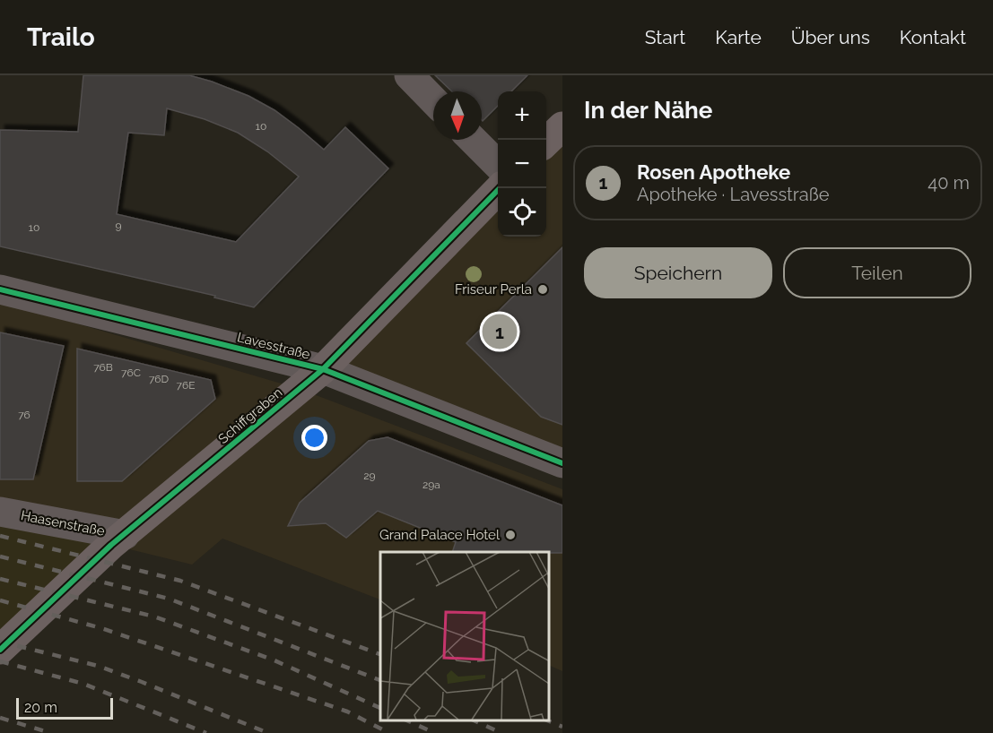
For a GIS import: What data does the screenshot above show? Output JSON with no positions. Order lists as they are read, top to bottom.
{
  "streets": {
    "main road": ["Schiffgraben"],
    "street": ["Lavesstraße", "Haasenstraße"]
  },
  "crossings": [
    ["Lavesstraße", "Schiffgraben"],
    ["Schiffgraben", "Haasenstraße"]
  ],
  "places": ["Friseur Perla", "Grand Palace Hotel"],
  "house_numbers": [
    "10",
    "9",
    "10",
    "76B",
    "76C",
    "76D",
    "76E",
    "76",
    "29",
    "29a"
  ],
  "scale_bar": "20 m",
  "north": "bottom",
  "page": {
    "header": "Trailo",
    "nav": [
      "Start",
      "Karte",
      "Über uns",
      "Kontakt"
    ],
    "heading": "In der Nähe",
    "map_buttons": ["+", "−"],
    "list": [
      {
        "mark": "1",
        "name": "Rosen Apotheke",
        "note": "Apotheke · Lavesstraße",
        "value": "40 m"
      }
    ],
    "buttons": ["Speichern", "Teilen"],
    "pins": "1",
    "scale": "20 m"
  }
}
